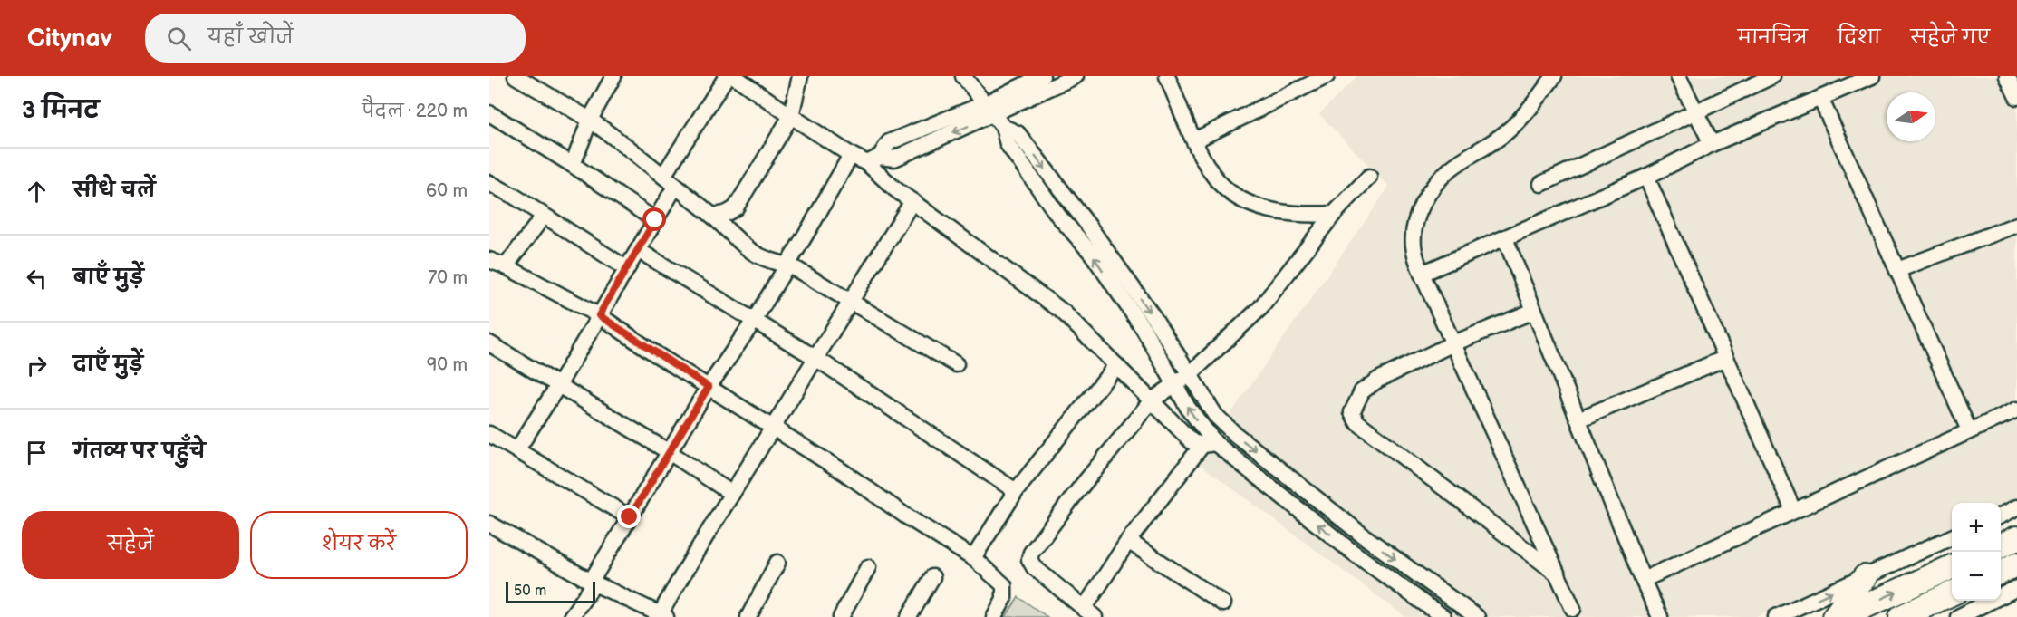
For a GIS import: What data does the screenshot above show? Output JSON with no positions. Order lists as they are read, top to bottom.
{
  "scale_bar": "50 m",
  "north": "right",
  "page": {
    "header": "Citynav",
    "search": "यहाँ खोजें",
    "nav": ["मानचित्र", "दिशा", "सहेजे गए"],
    "heading": ["3 मिनट", "पैदल · 220 m"],
    "list": [
      ["सीधे चलें", "60 m"],
      ["बाएँ मुड़ें", "70 m"],
      ["दाएँ मुड़ें", "90 m"],
      "गंतव्य पर पहुँचे"
    ],
    "buttons": ["सहेजें", "शेयर करें"],
    "map_buttons": ["+", "−"],
    "scale": "50 m"
  }
}
